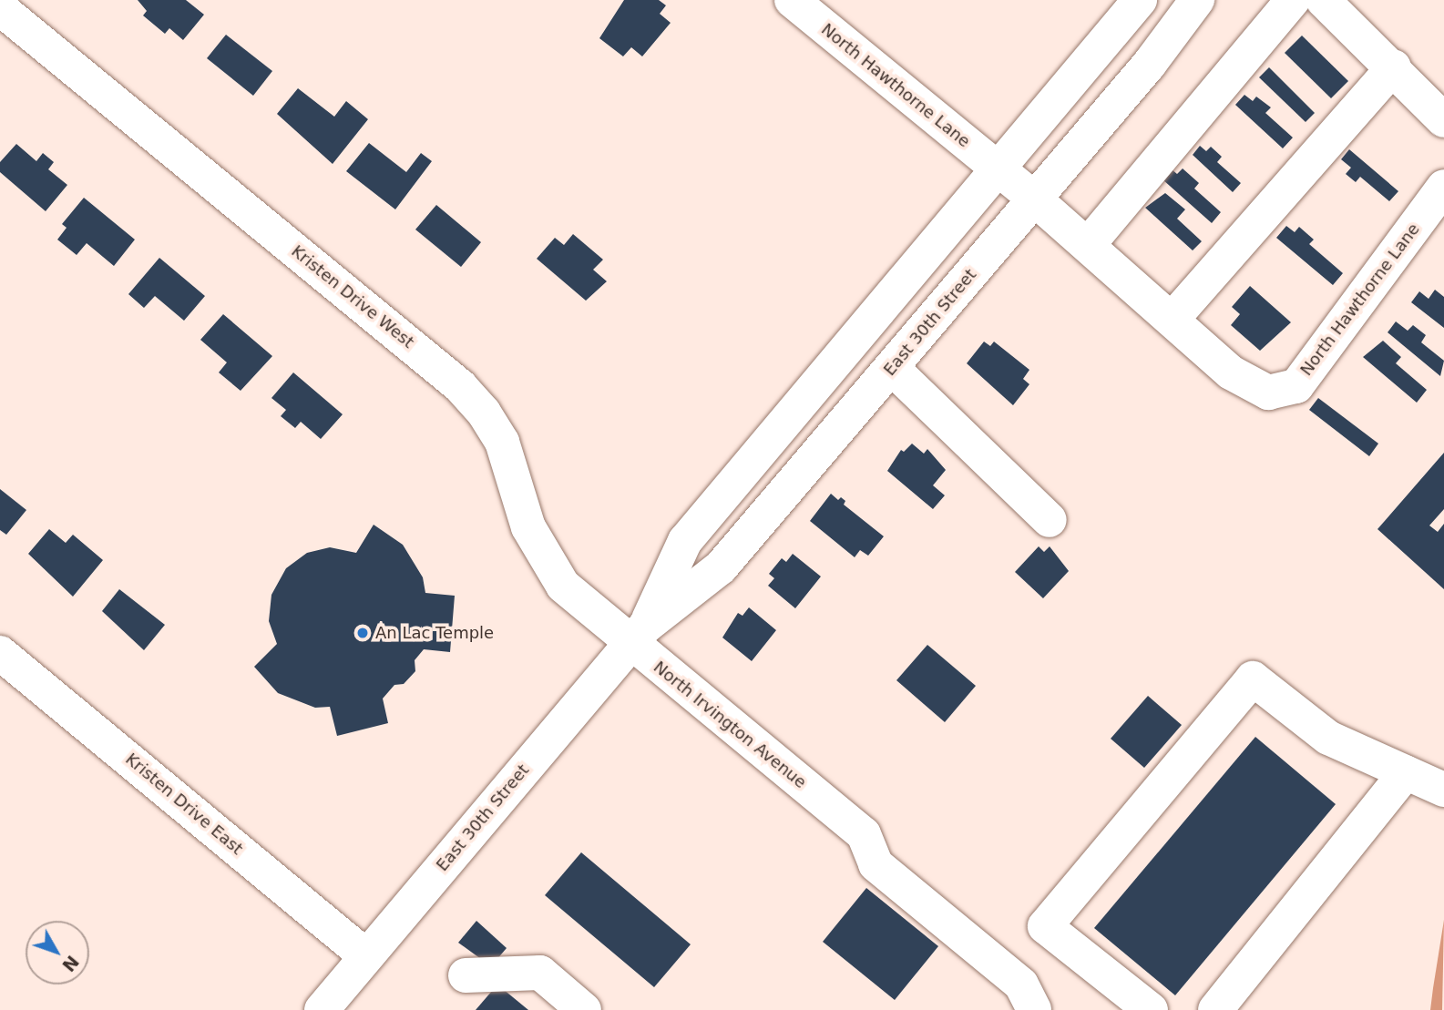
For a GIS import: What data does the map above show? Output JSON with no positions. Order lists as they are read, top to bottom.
{
  "streets": {
    "street": [
      "North Hawthorne Lane",
      "Kristen Drive West",
      "East 30th Street",
      "North Irvington Avenue",
      "Kristen Drive East"
    ]
  },
  "crossings": [
    ["North Hawthorne Lane", "East 30th Street"],
    ["Kristen Drive West", "East 30th Street"],
    ["Kristen Drive West", "North Irvington Avenue"],
    ["East 30th Street", "North Irvington Avenue"],
    ["East 30th Street", "Kristen Drive East"]
  ],
  "places": ["An Lac Temple"],
  "north": "bottom right"
}
